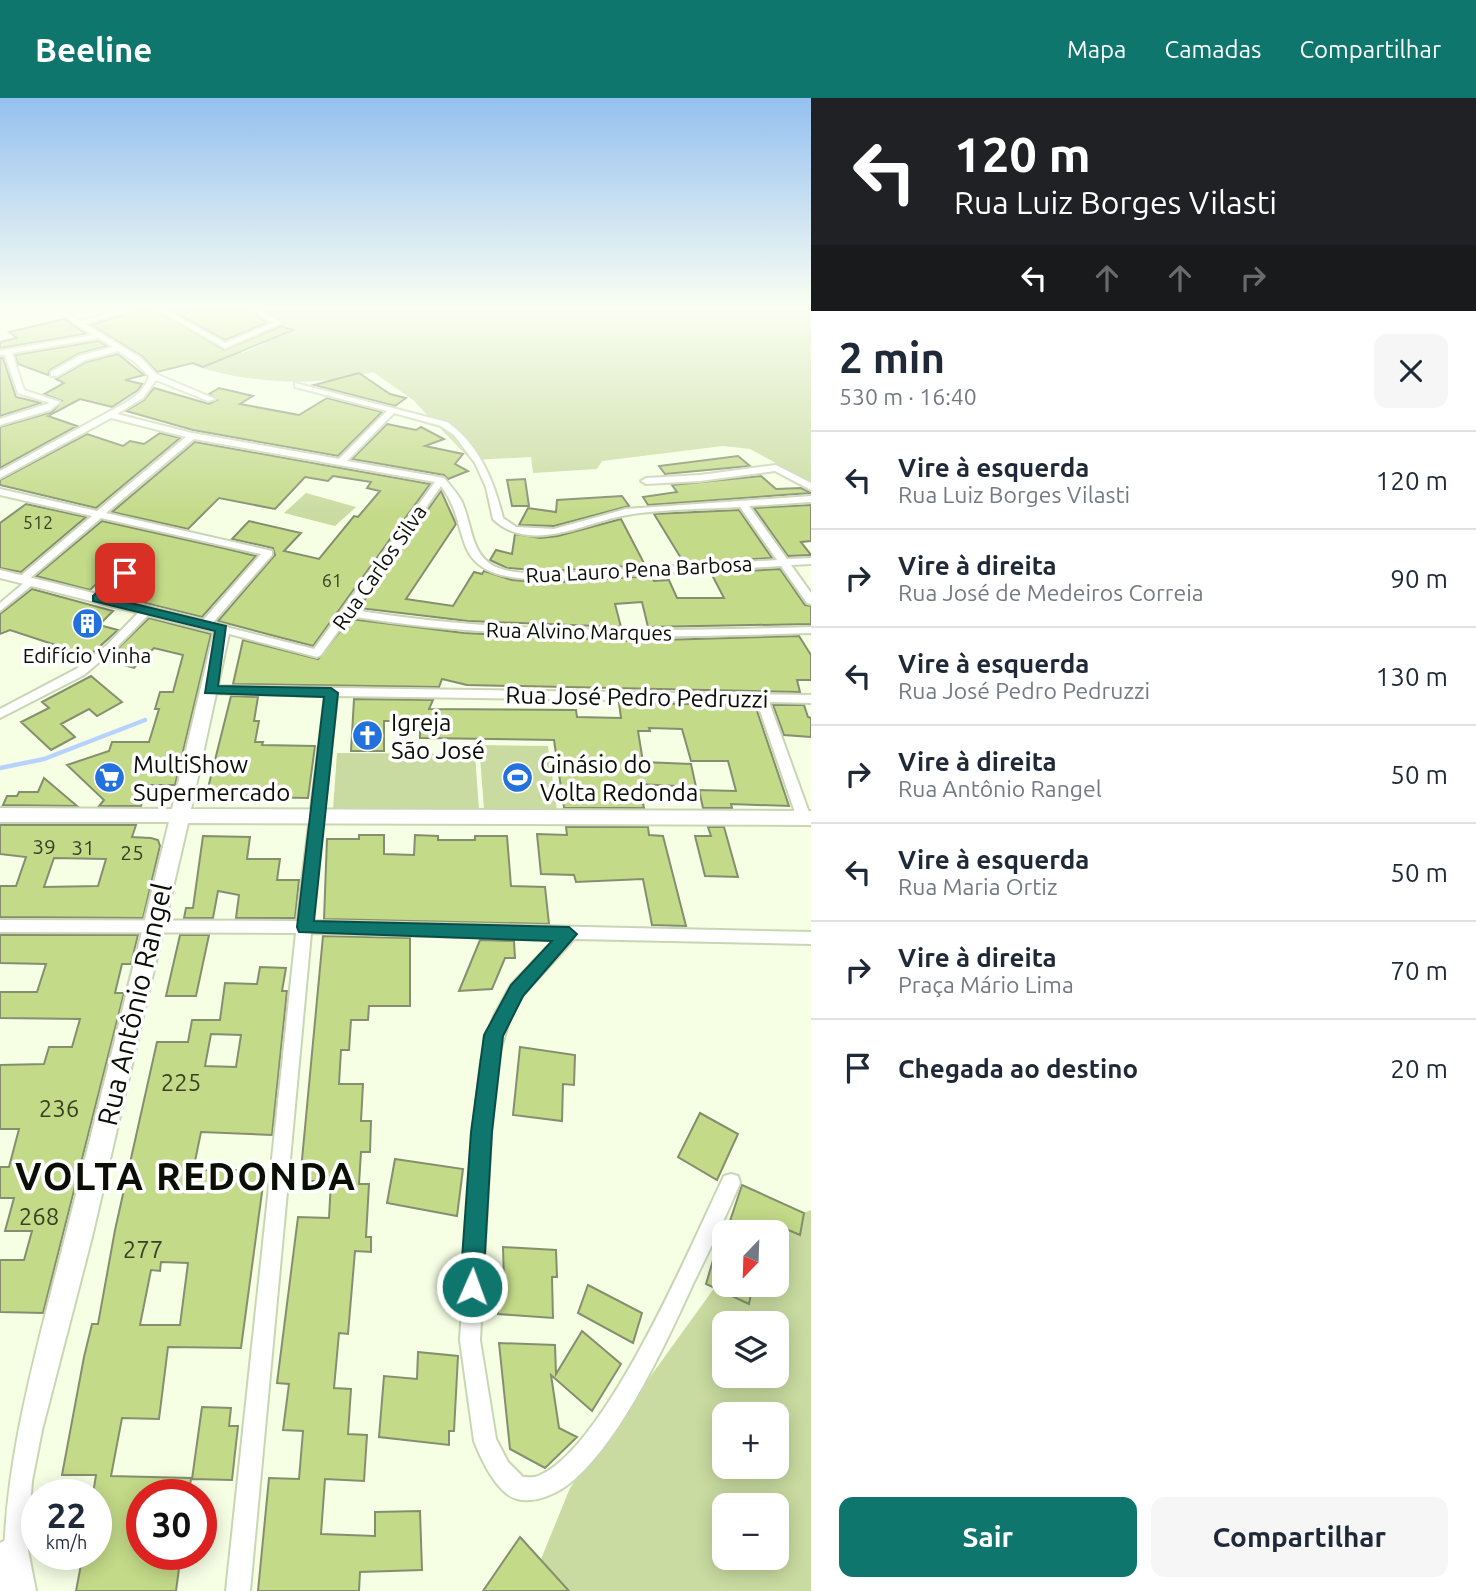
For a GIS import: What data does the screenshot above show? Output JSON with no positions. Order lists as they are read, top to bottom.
{
  "streets": {
    "main road": ["Rua Antônio Rangel"],
    "street": [
      "Rua Carlos Silva",
      "Rua Lauro Pena Barbosa",
      "Rua Alvino Marques",
      "Rua José Pedro Pedruzzi"
    ]
  },
  "crossings": [
    ["Rua Carlos Silva", "Rua Lauro Pena Barbosa"],
    ["Rua Carlos Silva", "Rua Alvino Marques"],
    ["Rua Carlos Silva", "Rua Antônio Rangel"],
    ["Rua José Pedro Pedruzzi", "Rua Antônio Rangel"]
  ],
  "districts": ["VOLTA REDONDA"],
  "places": {
    "building": ["Edifício Vinha"],
    "church": ["Igreja São José"],
    "supermarket": ["MultiShow Supermercado"],
    "sports": ["Ginásio do Volta Redonda"]
  },
  "house_numbers": [
    "512",
    "61",
    "39",
    "31",
    "25",
    "225",
    "236",
    "268",
    "277"
  ],
  "north": "bottom left",
  "page": {
    "header": "Beeline",
    "nav": ["Mapa", "Camadas", "Compartilhar"],
    "turn": ["120 m", "Rua Luiz Borges Vilasti"],
    "heading": ["2 min", "530 m · 16:40"],
    "list": [
      {
        "name": "Vire à esquerda",
        "note": "Rua Luiz Borges Vilasti",
        "value": "120 m"
      },
      {
        "name": "Vire à direita",
        "note": "Rua José de Medeiros Correia",
        "value": "90 m"
      },
      {
        "name": "Vire à esquerda",
        "note": "Rua José Pedro Pedruzzi",
        "value": "130 m"
      },
      {
        "name": "Vire à direita",
        "note": "Rua Antônio Rangel",
        "value": "50 m"
      },
      {
        "name": "Vire à esquerda",
        "note": "Rua Maria Ortiz",
        "value": "50 m"
      },
      {
        "name": "Vire à direita",
        "note": "Praça Mário Lima",
        "value": "70 m"
      },
      {
        "name": "Chegada ao destino",
        "value": "20 m"
      }
    ],
    "map_buttons": ["+", "−"],
    "speed": "22 km/h",
    "limit": "30",
    "buttons": ["Sair", "Compartilhar"]
  }
}
